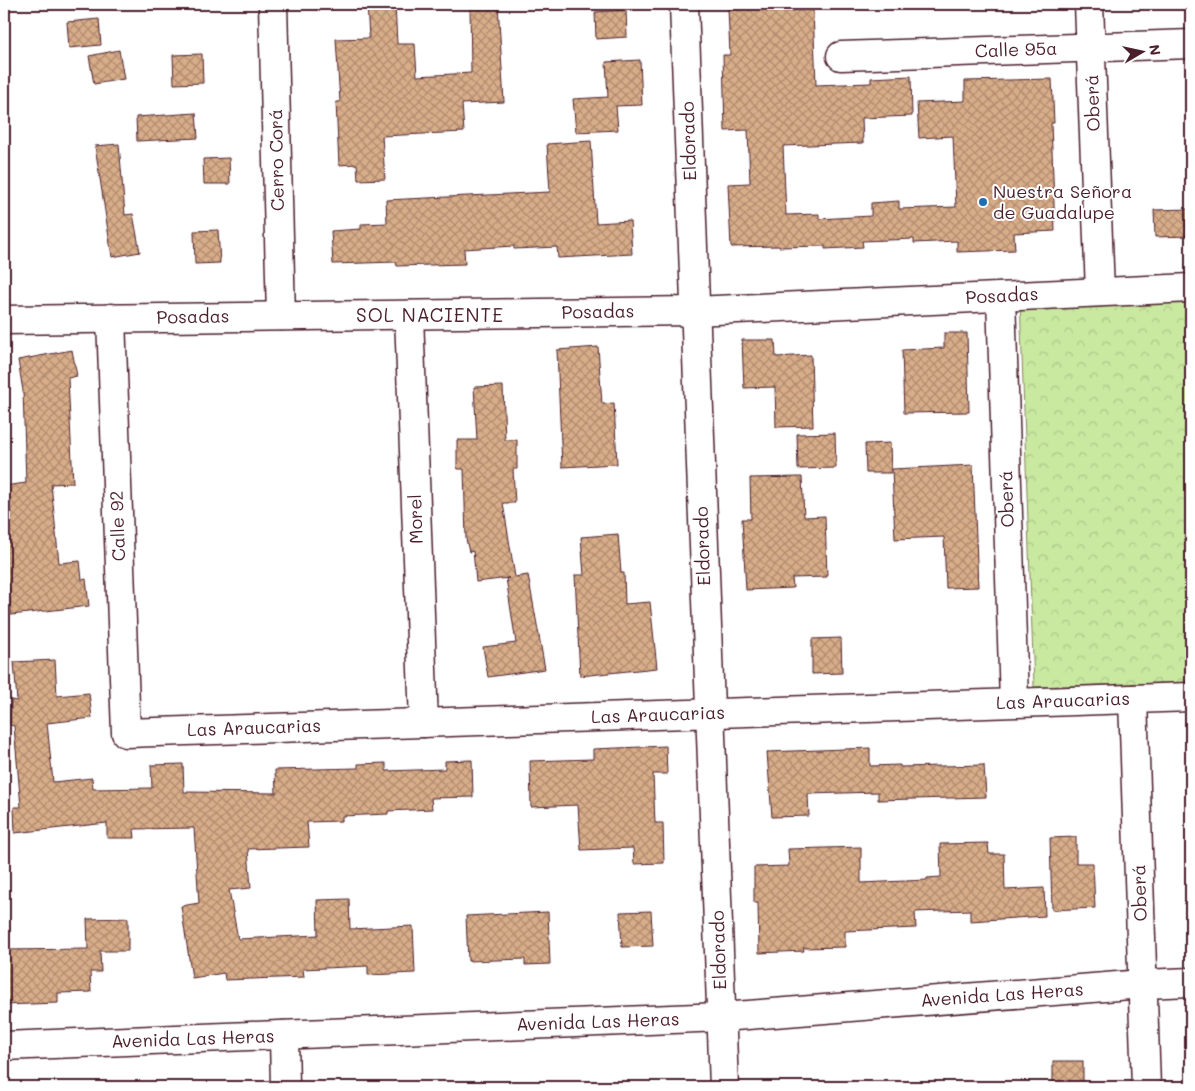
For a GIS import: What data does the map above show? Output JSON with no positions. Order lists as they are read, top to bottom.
{
  "streets": {
    "street": [
      "Calle 95a",
      "Oberá",
      "Eldorado",
      "Cerro Corá",
      "Posadas",
      "Morel",
      "Calle 92",
      "Las Araucarias",
      "Avenida Las Heras"
    ]
  },
  "crossings": [
    ["Calle 95a", "Oberá"],
    ["Oberá", "Posadas"],
    ["Oberá", "Las Araucarias"],
    ["Oberá", "Avenida Las Heras"],
    ["Eldorado", "Posadas"],
    ["Eldorado", "Las Araucarias"],
    ["Eldorado", "Avenida Las Heras"],
    ["Cerro Corá", "Posadas"],
    ["Posadas", "Morel"],
    ["Posadas", "Calle 92"],
    ["Morel", "Las Araucarias"],
    ["Calle 92", "Las Araucarias"]
  ],
  "districts": ["SOL NACIENTE"],
  "places": ["Nuestra Señora de Guadalupe"],
  "north": "right"
}
